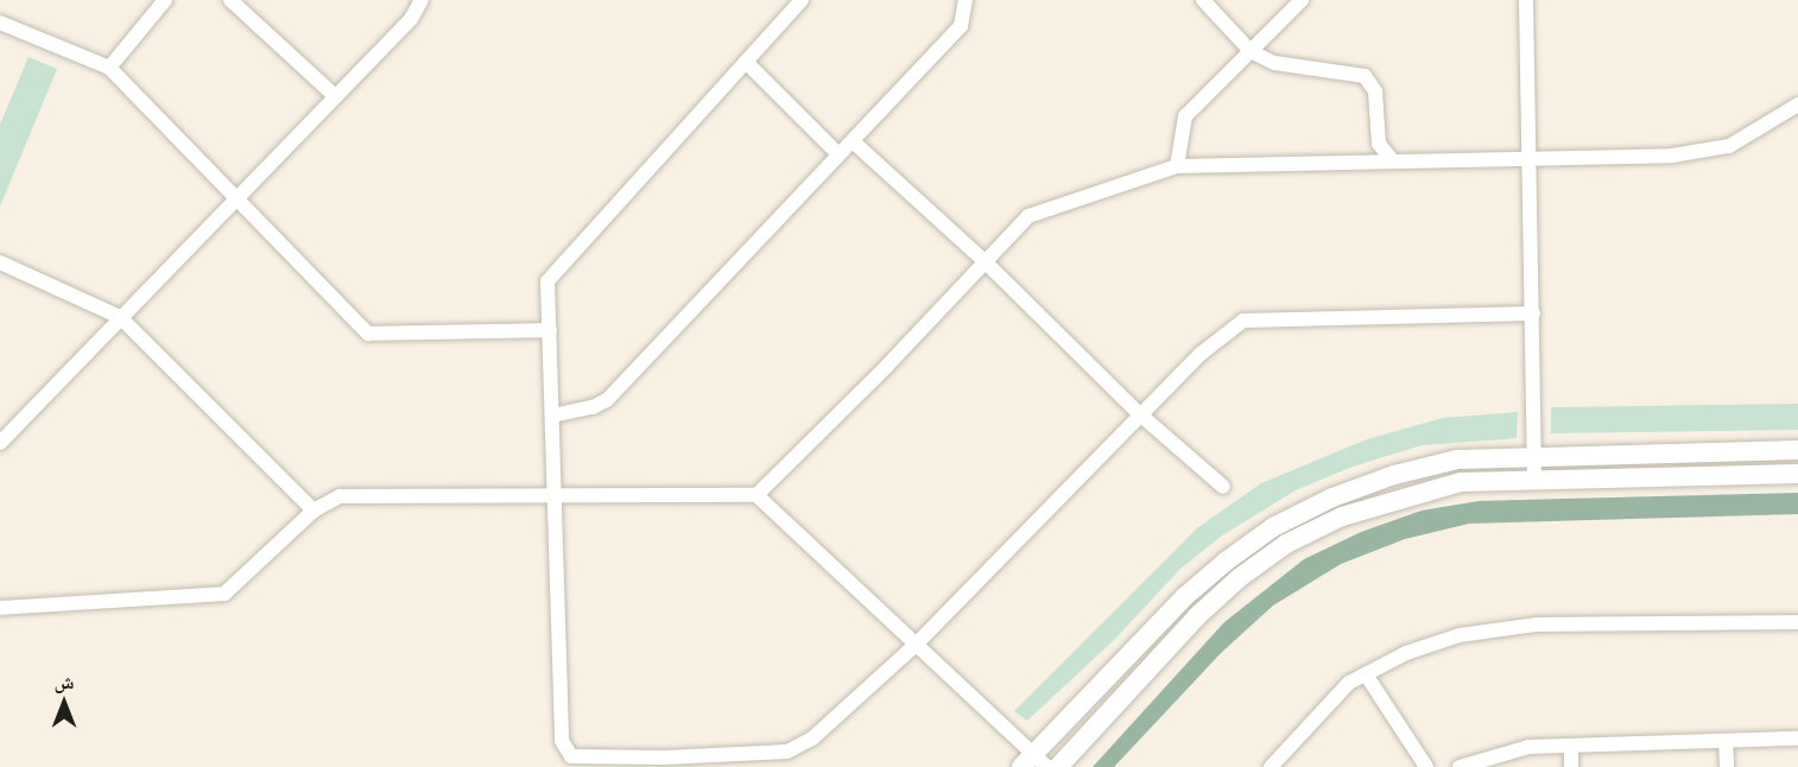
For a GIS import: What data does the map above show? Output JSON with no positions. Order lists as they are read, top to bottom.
{
  "north": "top"
}
